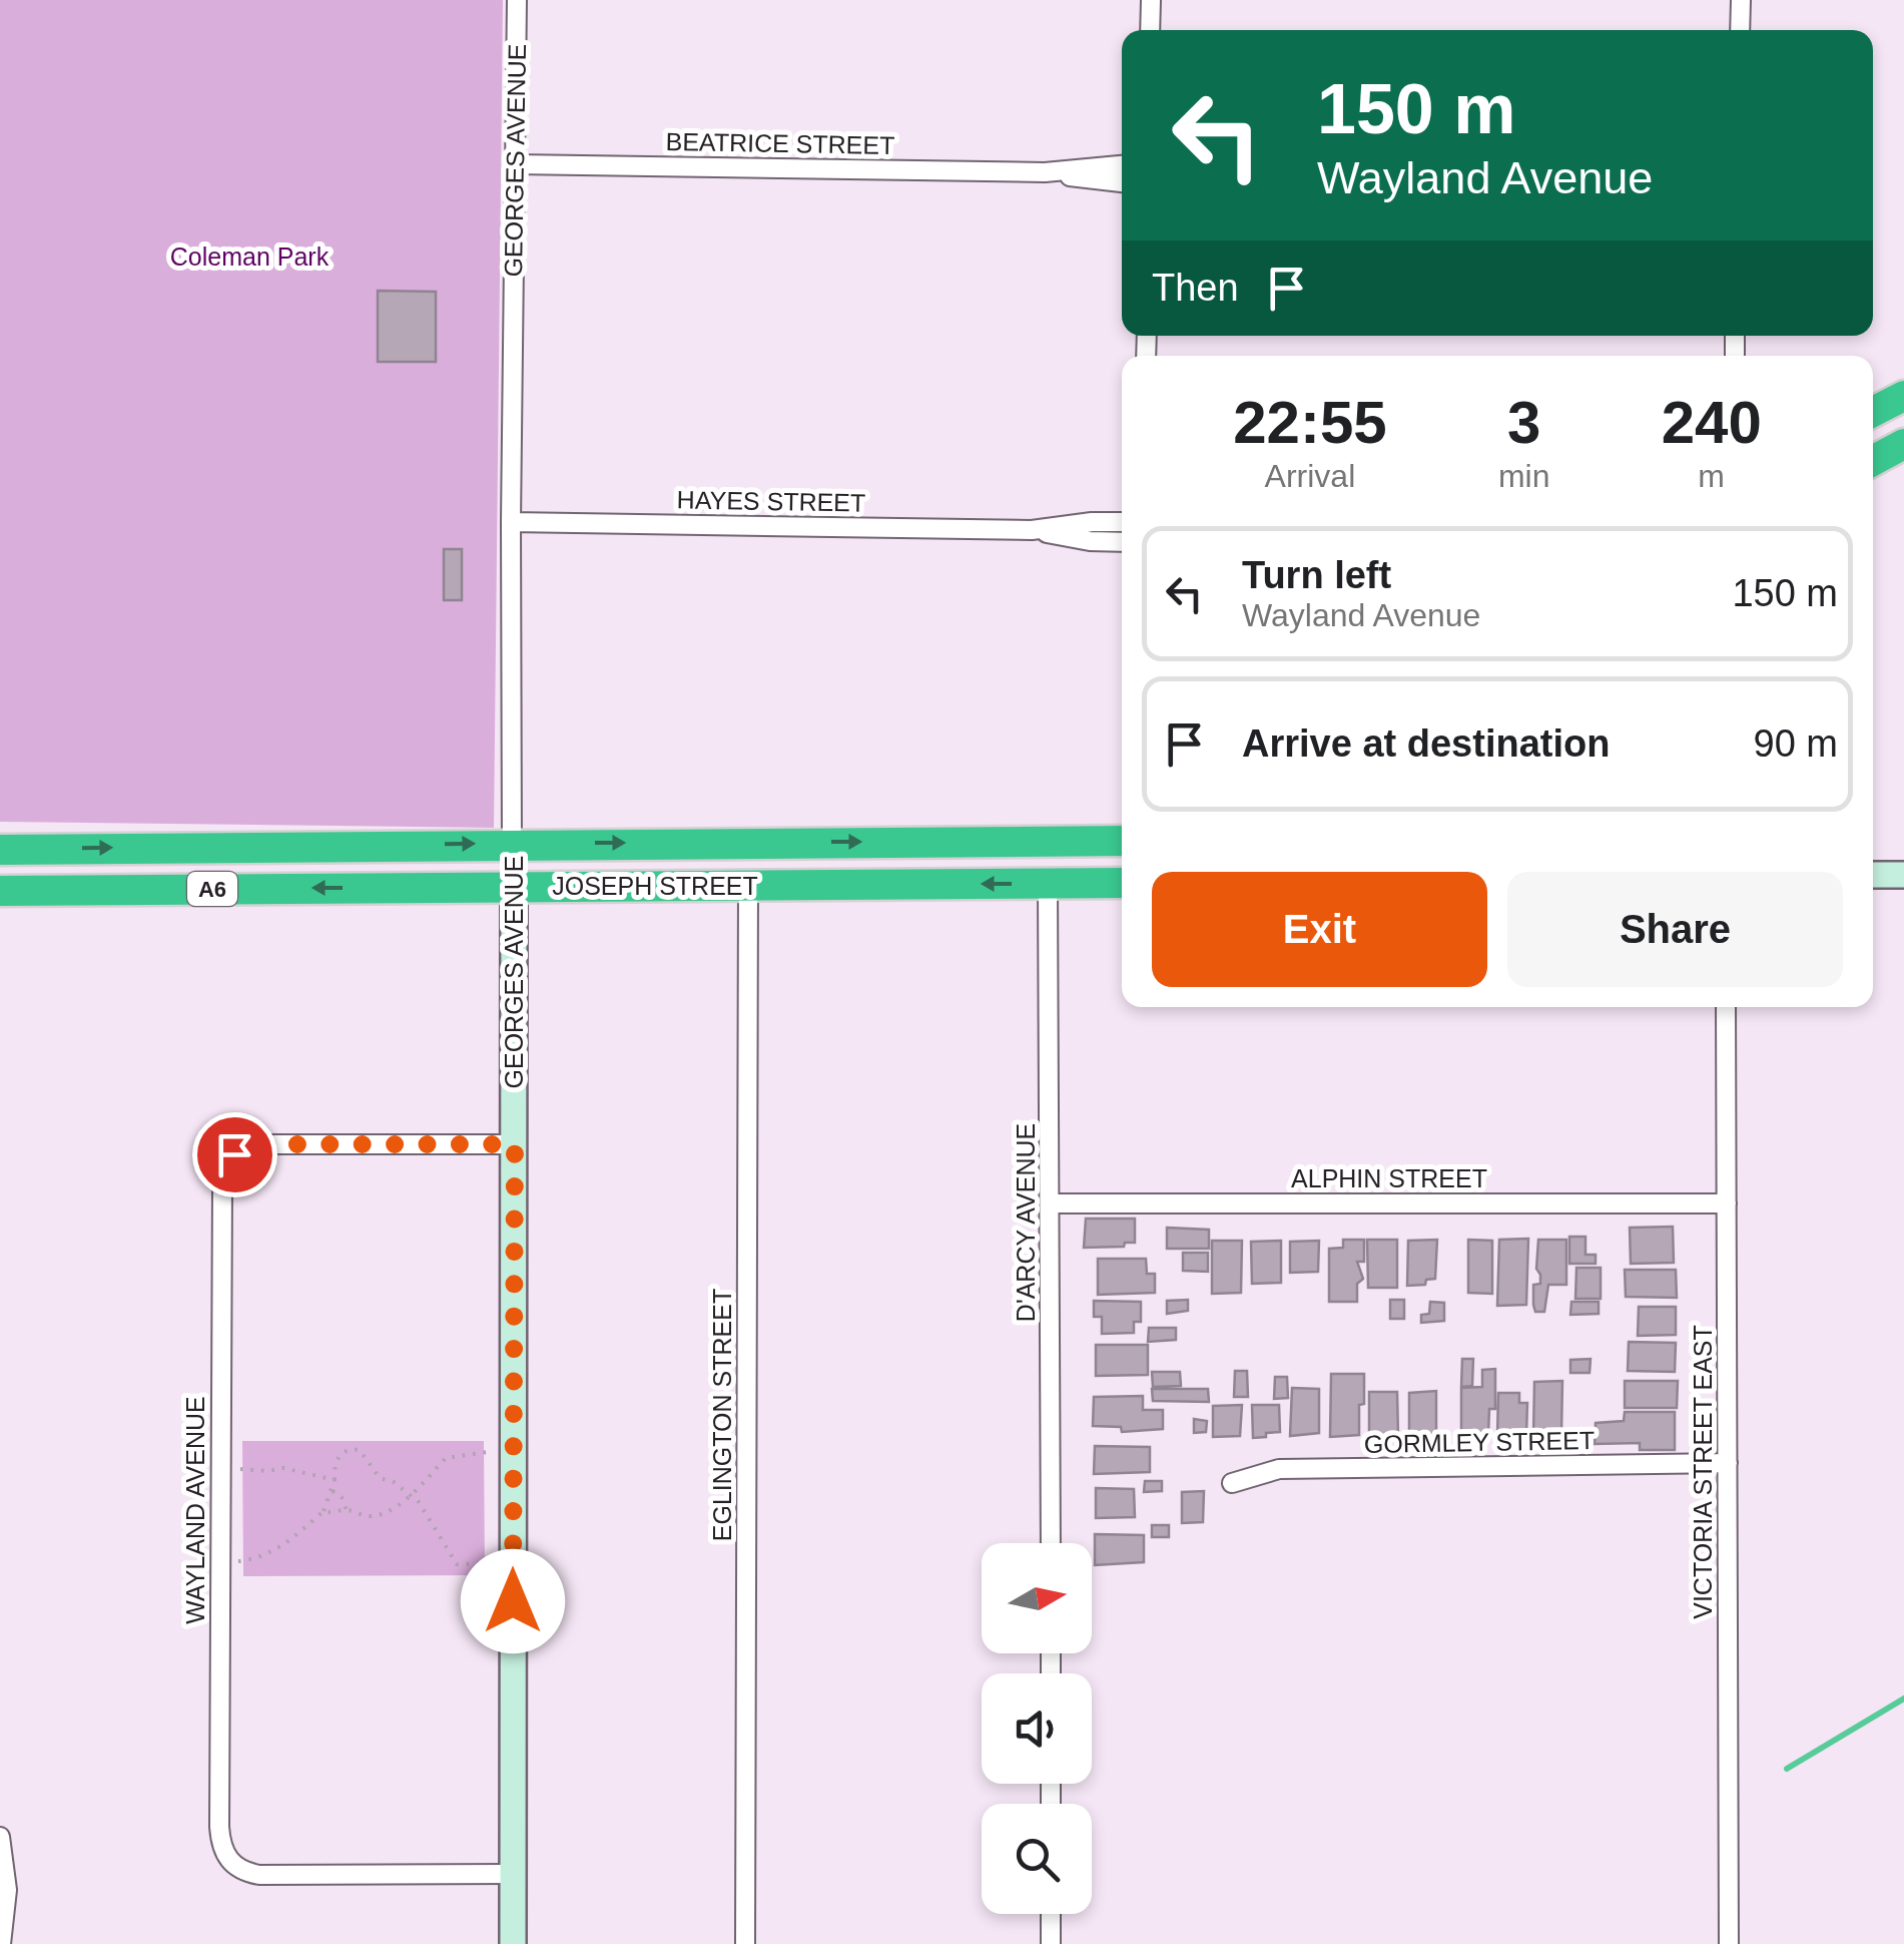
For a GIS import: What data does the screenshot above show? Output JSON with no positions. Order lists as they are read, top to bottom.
{
  "streets": {
    "highway": ["GEORGES AVENUE", "JOSEPH STREET", "A6"],
    "street": [
      "BEATRICE STREET",
      "HAYES STREET",
      "ALPHIN STREET",
      "D'ARCY AVENUE",
      "EGLINGTON STREET",
      "GORMLEY STREET",
      "VICTORIA STREET EAST",
      "WAYLAND AVENUE"
    ]
  },
  "crossings": [
    ["BEATRICE STREET", "GEORGES AVENUE"],
    ["GEORGES AVENUE", "HAYES STREET"],
    ["GEORGES AVENUE", "JOSEPH STREET"],
    ["GEORGES AVENUE", "WAYLAND AVENUE"],
    ["JOSEPH STREET", "D'ARCY AVENUE"],
    ["JOSEPH STREET", "EGLINGTON STREET"],
    ["ALPHIN STREET", "D'ARCY AVENUE"],
    ["ALPHIN STREET", "VICTORIA STREET EAST"],
    ["GORMLEY STREET", "VICTORIA STREET EAST"]
  ],
  "parks": ["Coleman Park"],
  "north": "right",
  "page": {
    "turn": ["150 m", "Wayland Avenue"],
    "then": "Then",
    "eta": [
      "22:55",
      "Arrival",
      "3",
      "min",
      "240",
      "m"
    ],
    "list": [
      {
        "name": "Turn left",
        "note": "Wayland Avenue",
        "value": "150 m"
      },
      {
        "name": "Arrive at destination",
        "value": "90 m"
      }
    ],
    "buttons": ["Exit", "Share"]
  }
}
